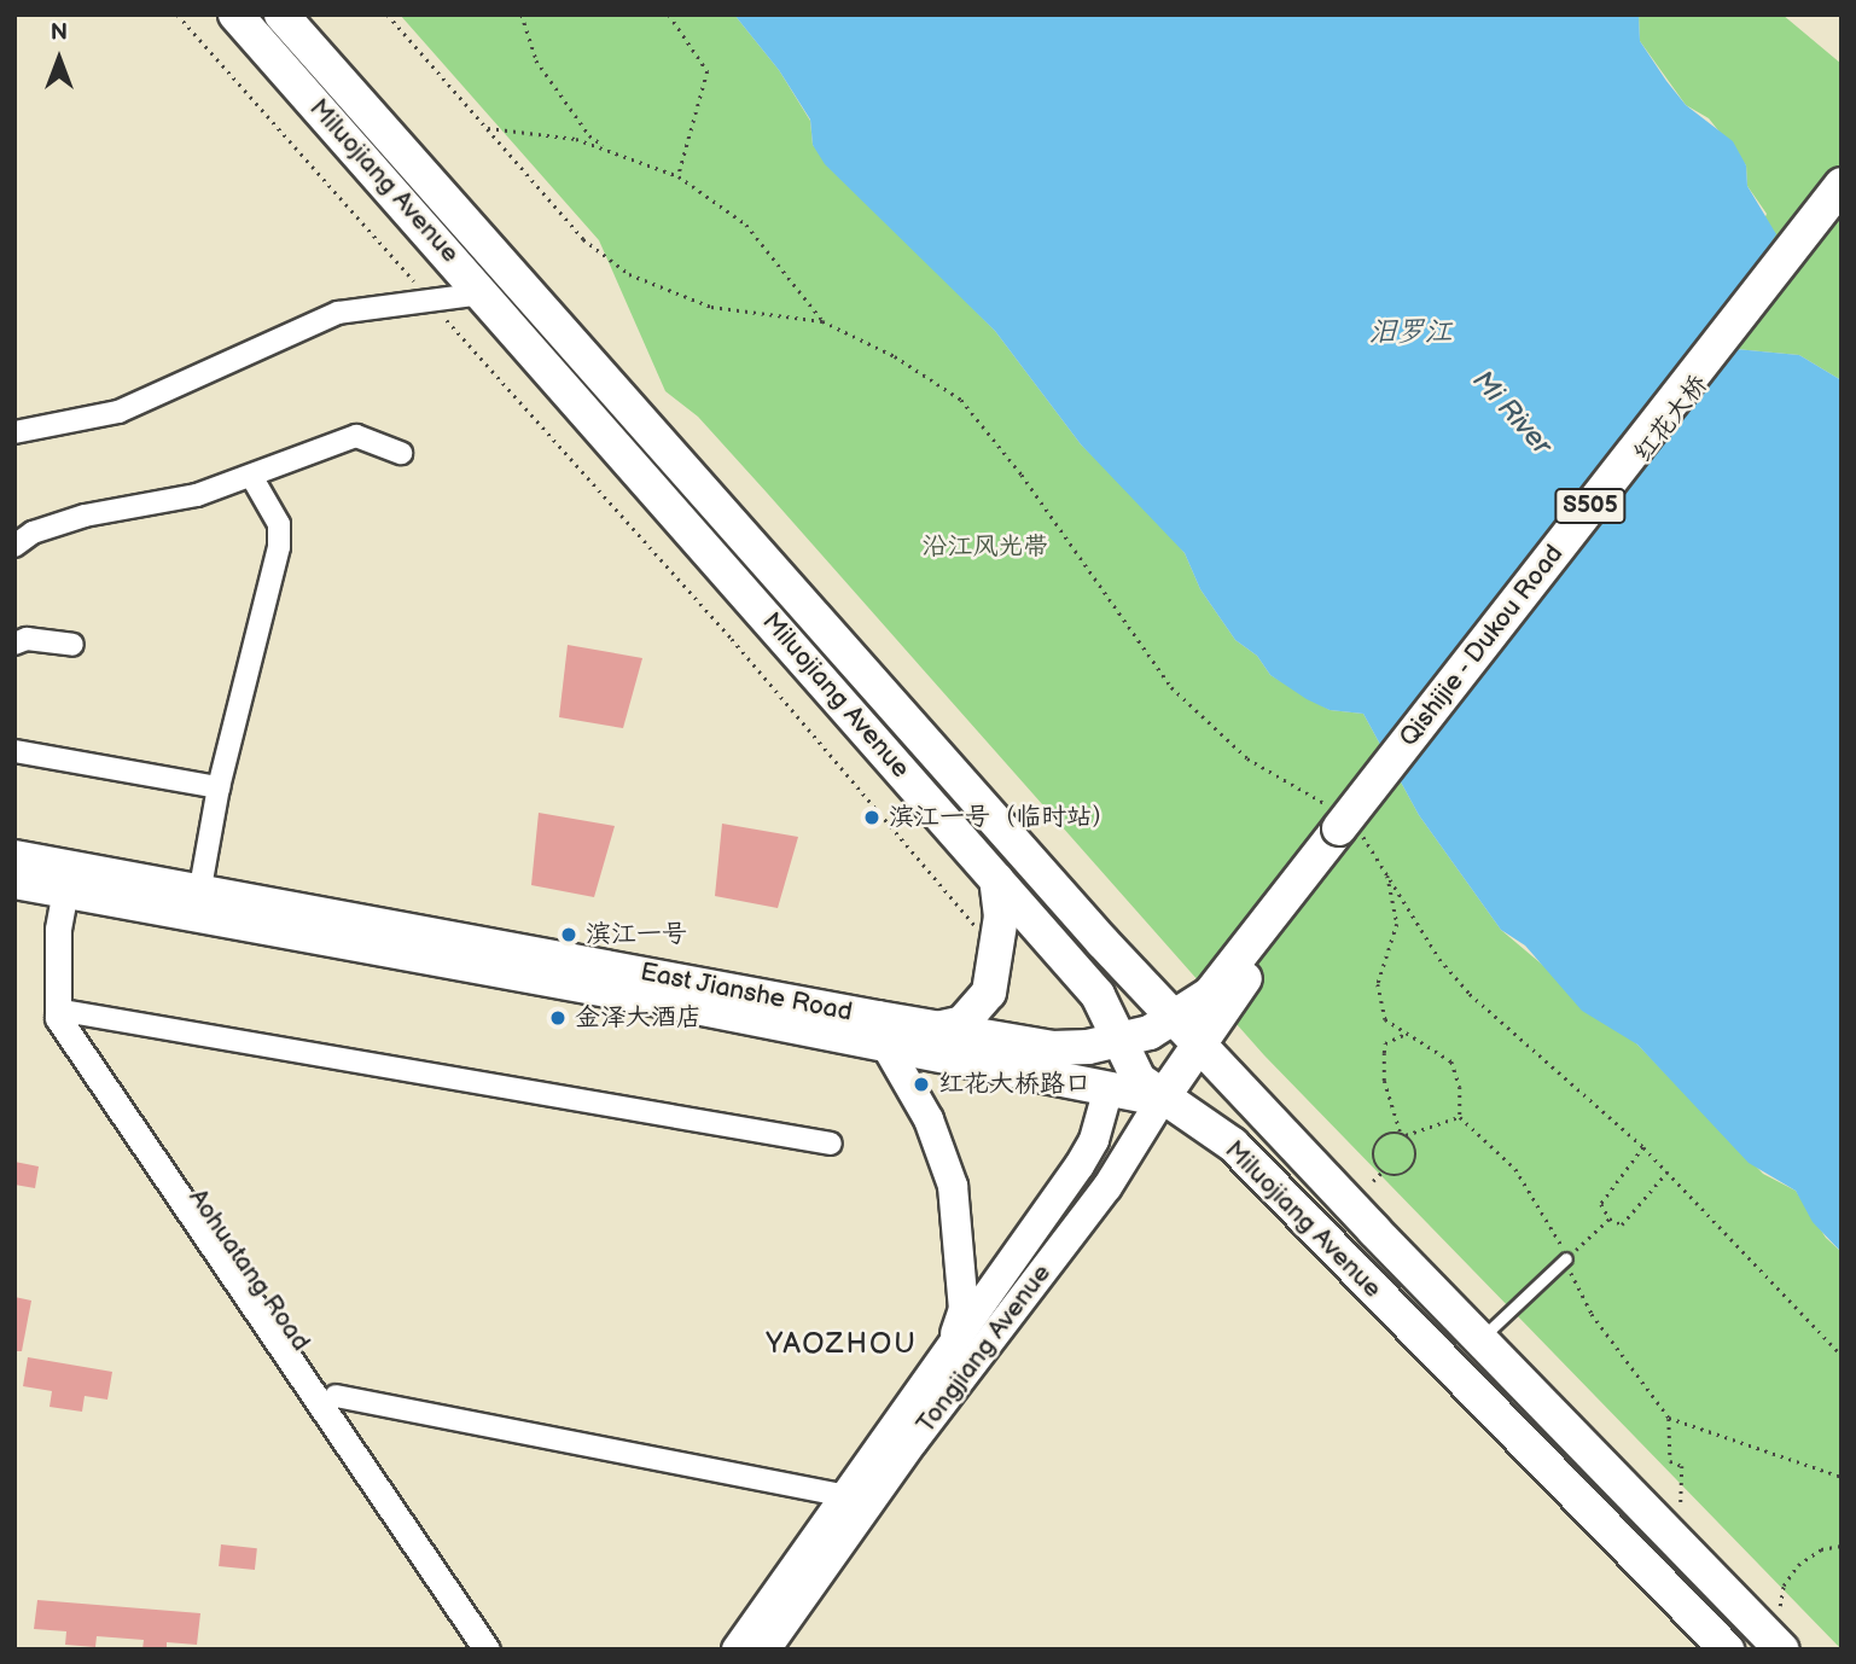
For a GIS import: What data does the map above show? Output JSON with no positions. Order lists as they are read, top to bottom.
{
  "streets": {
    "main road": [
      "Miluojiang Avenue",
      "红花大桥",
      "S505",
      "Qishijie - Dukou Road",
      "East Jianshe Road",
      "Tongjiang Avenue"
    ],
    "street": ["Aohuatang Road"]
  },
  "crossings": [
    ["Miluojiang Avenue", "S505"],
    ["Miluojiang Avenue", "East Jianshe Road"],
    ["Miluojiang Avenue", "Tongjiang Avenue"],
    ["红花大桥", "S505"],
    ["红花大桥", "Qishijie - Dukou Road"],
    ["S505", "Qishijie - Dukou Road"],
    ["S505", "East Jianshe Road"],
    ["S505", "Tongjiang Avenue"],
    ["East Jianshe Road", "Tongjiang Avenue"]
  ],
  "districts": ["YAOZHOU"],
  "water": ["汨罗江", "Mi River"],
  "parks": ["沿江风光带"],
  "places": [
    "滨江一号（临时站）",
    "滨江一号",
    "金泽大酒店",
    "红花大桥路口"
  ],
  "north": "top"
}
